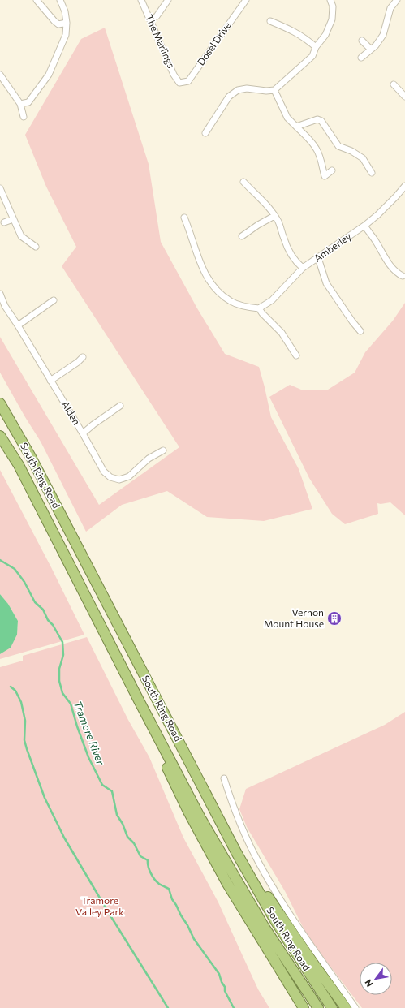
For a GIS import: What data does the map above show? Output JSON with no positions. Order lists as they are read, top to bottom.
{
  "streets": {
    "highway": ["South Ring Road"],
    "street": [
      "The Marlings",
      "Dosel Drive",
      "Amberley",
      "Alden"
    ]
  },
  "crossings": [
    ["The Marlings", "Dosel Drive"]
  ],
  "water": ["Tramore River"],
  "parks": ["Tramore Valley Park"],
  "places": {
    "building": ["Vernon Mount House"]
  },
  "north": "bottom left"
}
